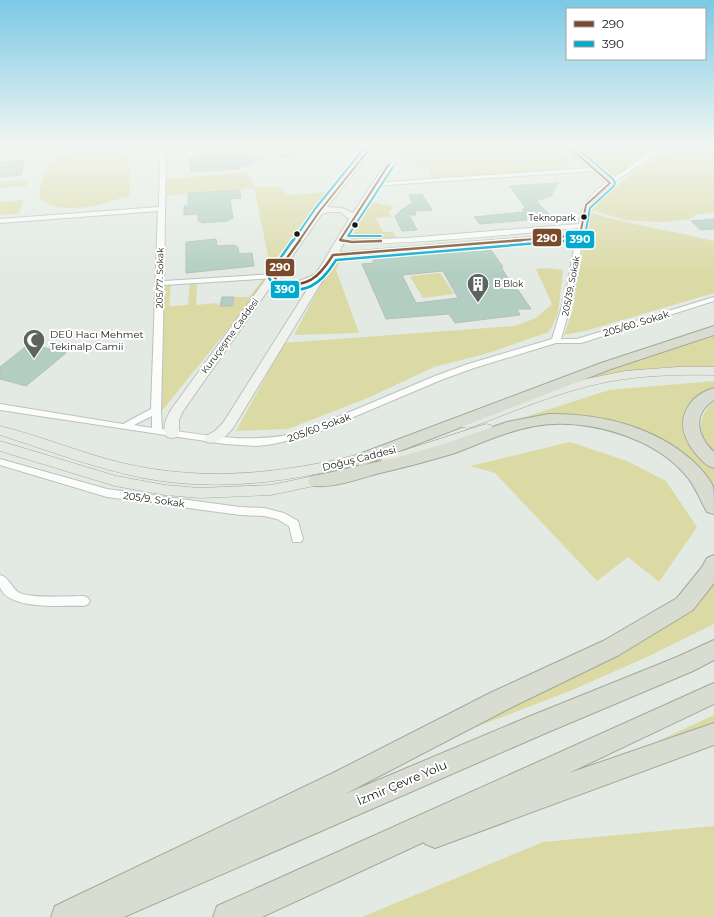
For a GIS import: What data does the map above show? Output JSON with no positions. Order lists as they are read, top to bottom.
{
  "streets": {
    "highway": ["İzmir Çevre Yolu"],
    "main road": ["Doğuş Caddesi"],
    "street": [
      "205/77. Sokak",
      "205/39. Sokak",
      "205/60. Sokak",
      "Kuruçeşme Caddesi",
      "205/60 Sokak",
      "205/9. Sokak"
    ]
  },
  "crossings": [
    ["205/77. Sokak", "205/60 Sokak"],
    ["205/39. Sokak", "205/60. Sokak"],
    ["205/39. Sokak", "205/60 Sokak"],
    ["205/60. Sokak", "205/60 Sokak"],
    ["Kuruçeşme Caddesi", "205/60 Sokak"]
  ],
  "places": {
    "other": ["Teknopark"],
    "building": ["B Blok"],
    "mosque": ["DEÜ Hacı Mehmet Tekinalp Camii"]
  },
  "lines": ["transit line 290", "transit line 390"],
  "legend": ["290", "390"]
}
